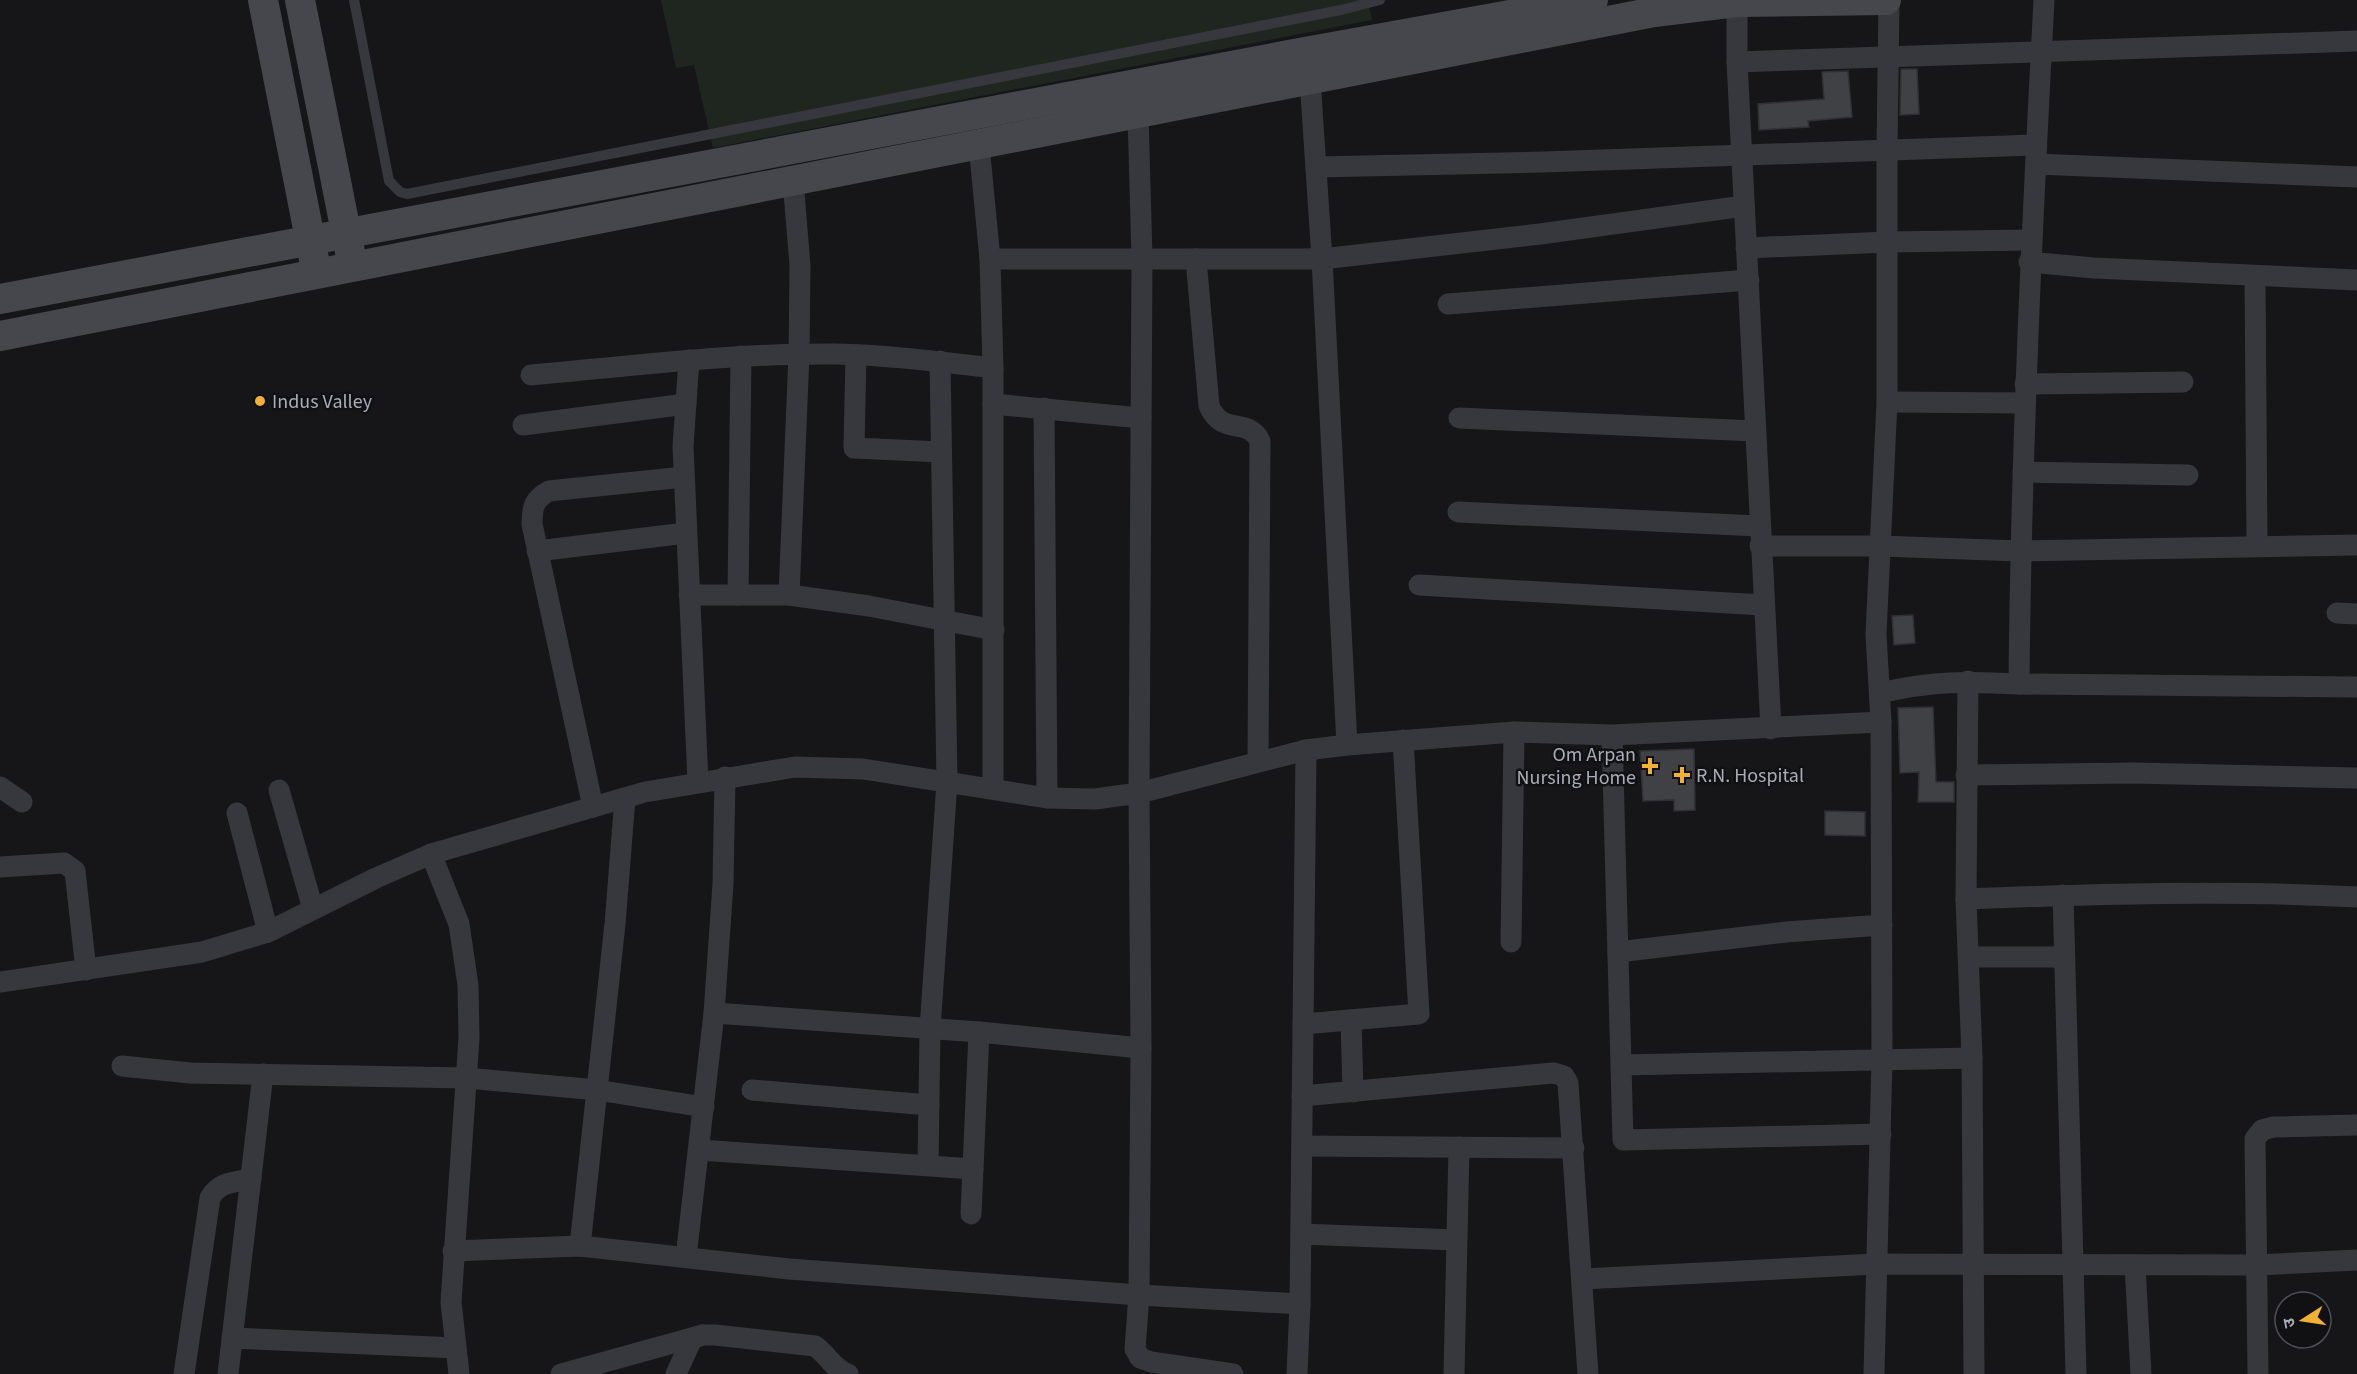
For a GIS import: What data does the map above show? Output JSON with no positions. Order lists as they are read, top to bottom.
{
  "places": {
    "other": ["Indus Valley"],
    "health": ["Om Arpan Nursing Home", "R.N. Hospital"]
  },
  "north": "left"
}
